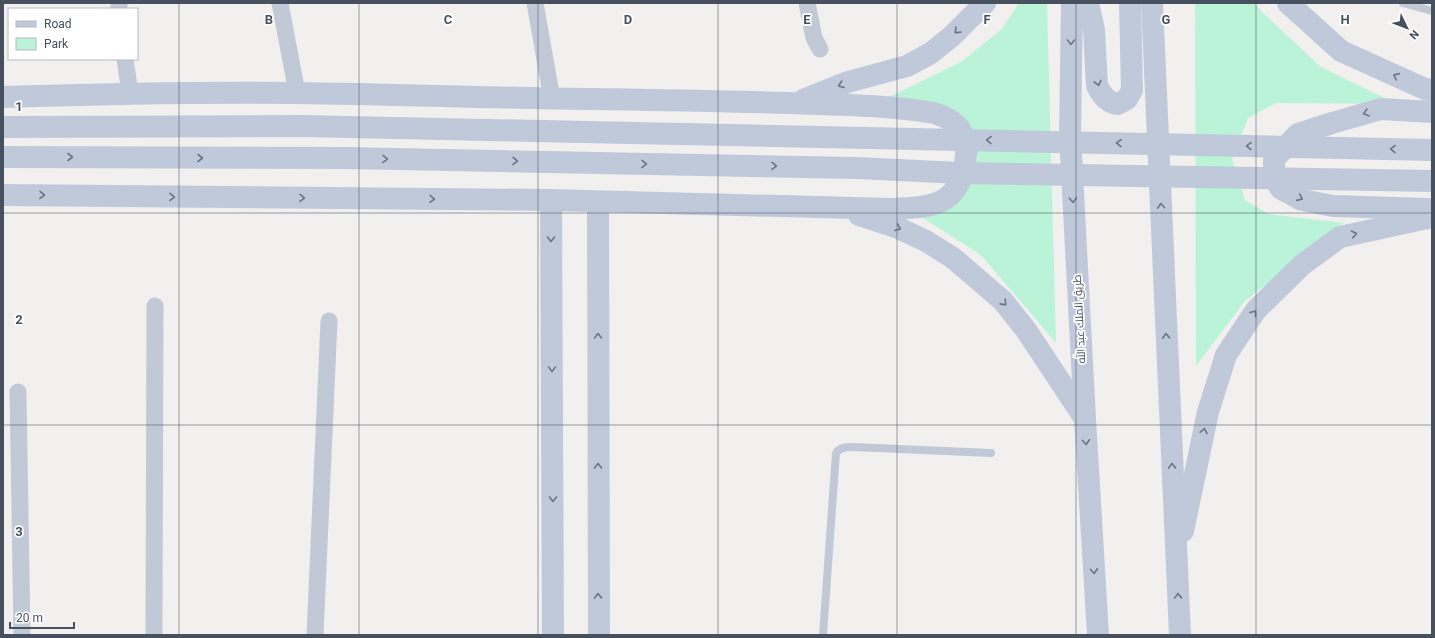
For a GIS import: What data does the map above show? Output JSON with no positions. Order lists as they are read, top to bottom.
{
  "streets": {
    "main road": ["طريق الملك عبد الله"]
  },
  "legend": ["Road", "Park"],
  "scale_bar": "20 m",
  "north": "bottom right",
  "grid": {
    "columns": [
      "B",
      "C",
      "D",
      "E",
      "F",
      "G",
      "H"
    ],
    "rows": ["1", "2", "3"]
  }
}
